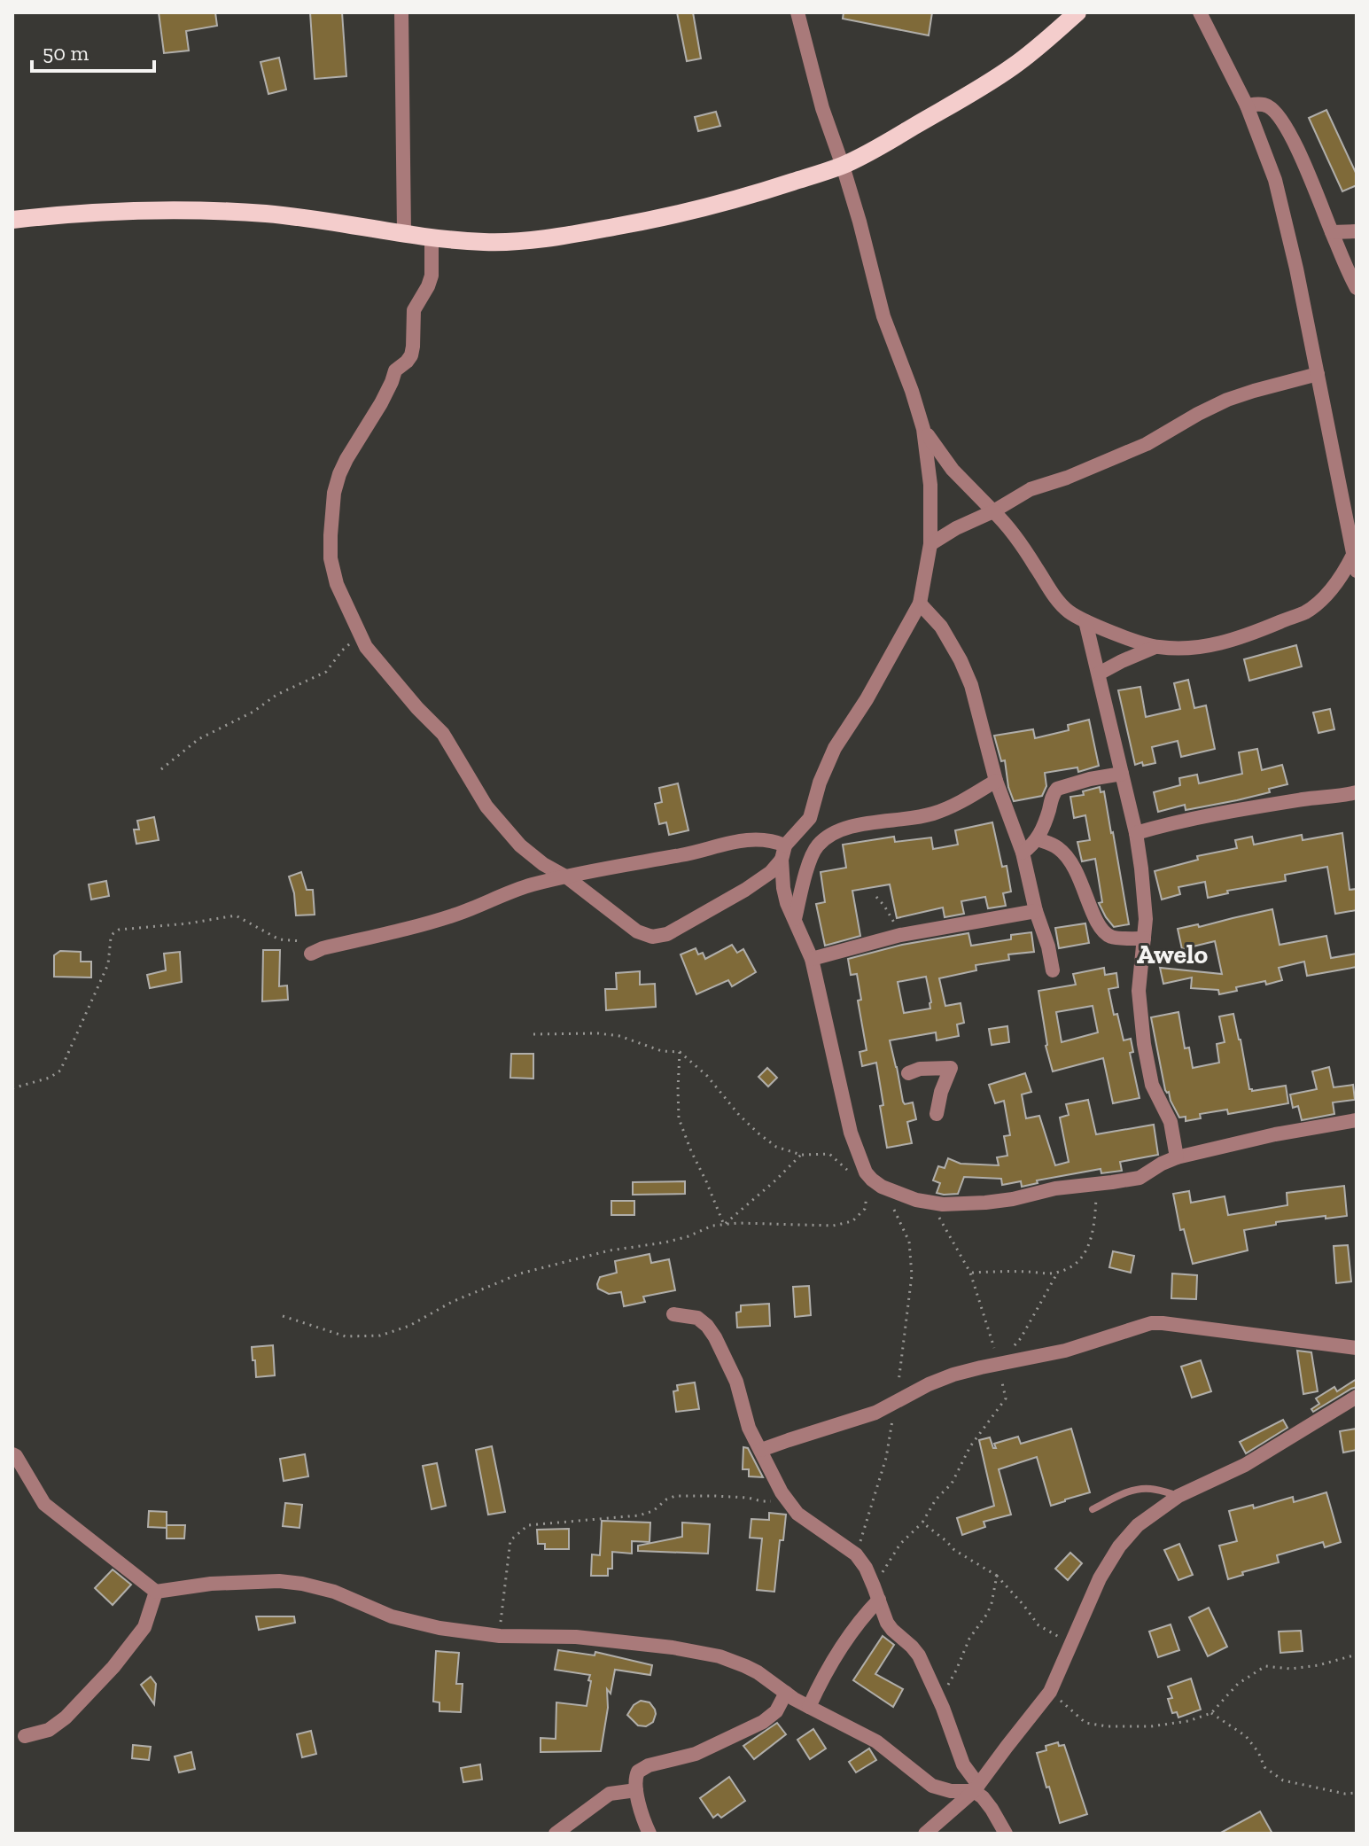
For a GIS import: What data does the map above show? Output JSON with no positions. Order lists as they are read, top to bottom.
{
  "districts": ["Awelo"],
  "scale_bar": "50 m"
}
